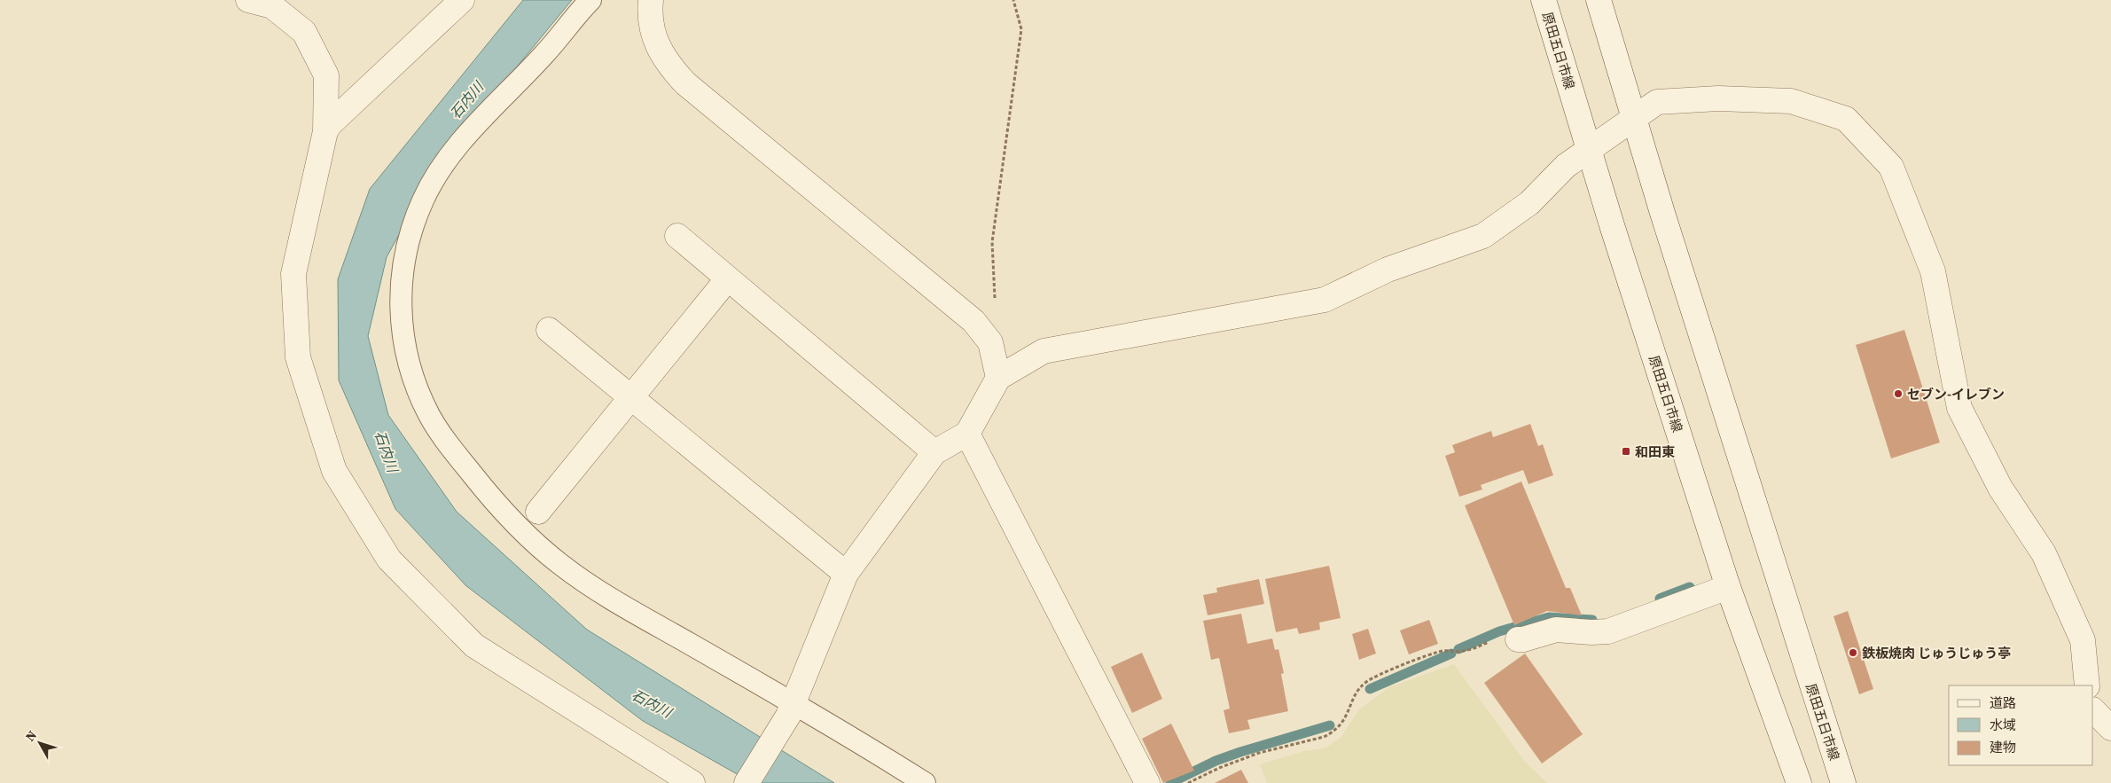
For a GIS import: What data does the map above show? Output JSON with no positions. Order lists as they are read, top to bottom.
{
  "streets": {
    "street": ["原田五日市線"]
  },
  "water": ["石内川"],
  "places": {
    "other": ["セブン-イレブン", "鉄板焼肉 じゅうじゅう亭"],
    "transit": ["和田東"]
  },
  "legend": ["道路", "水域", "建物"],
  "north": "top left"
}
